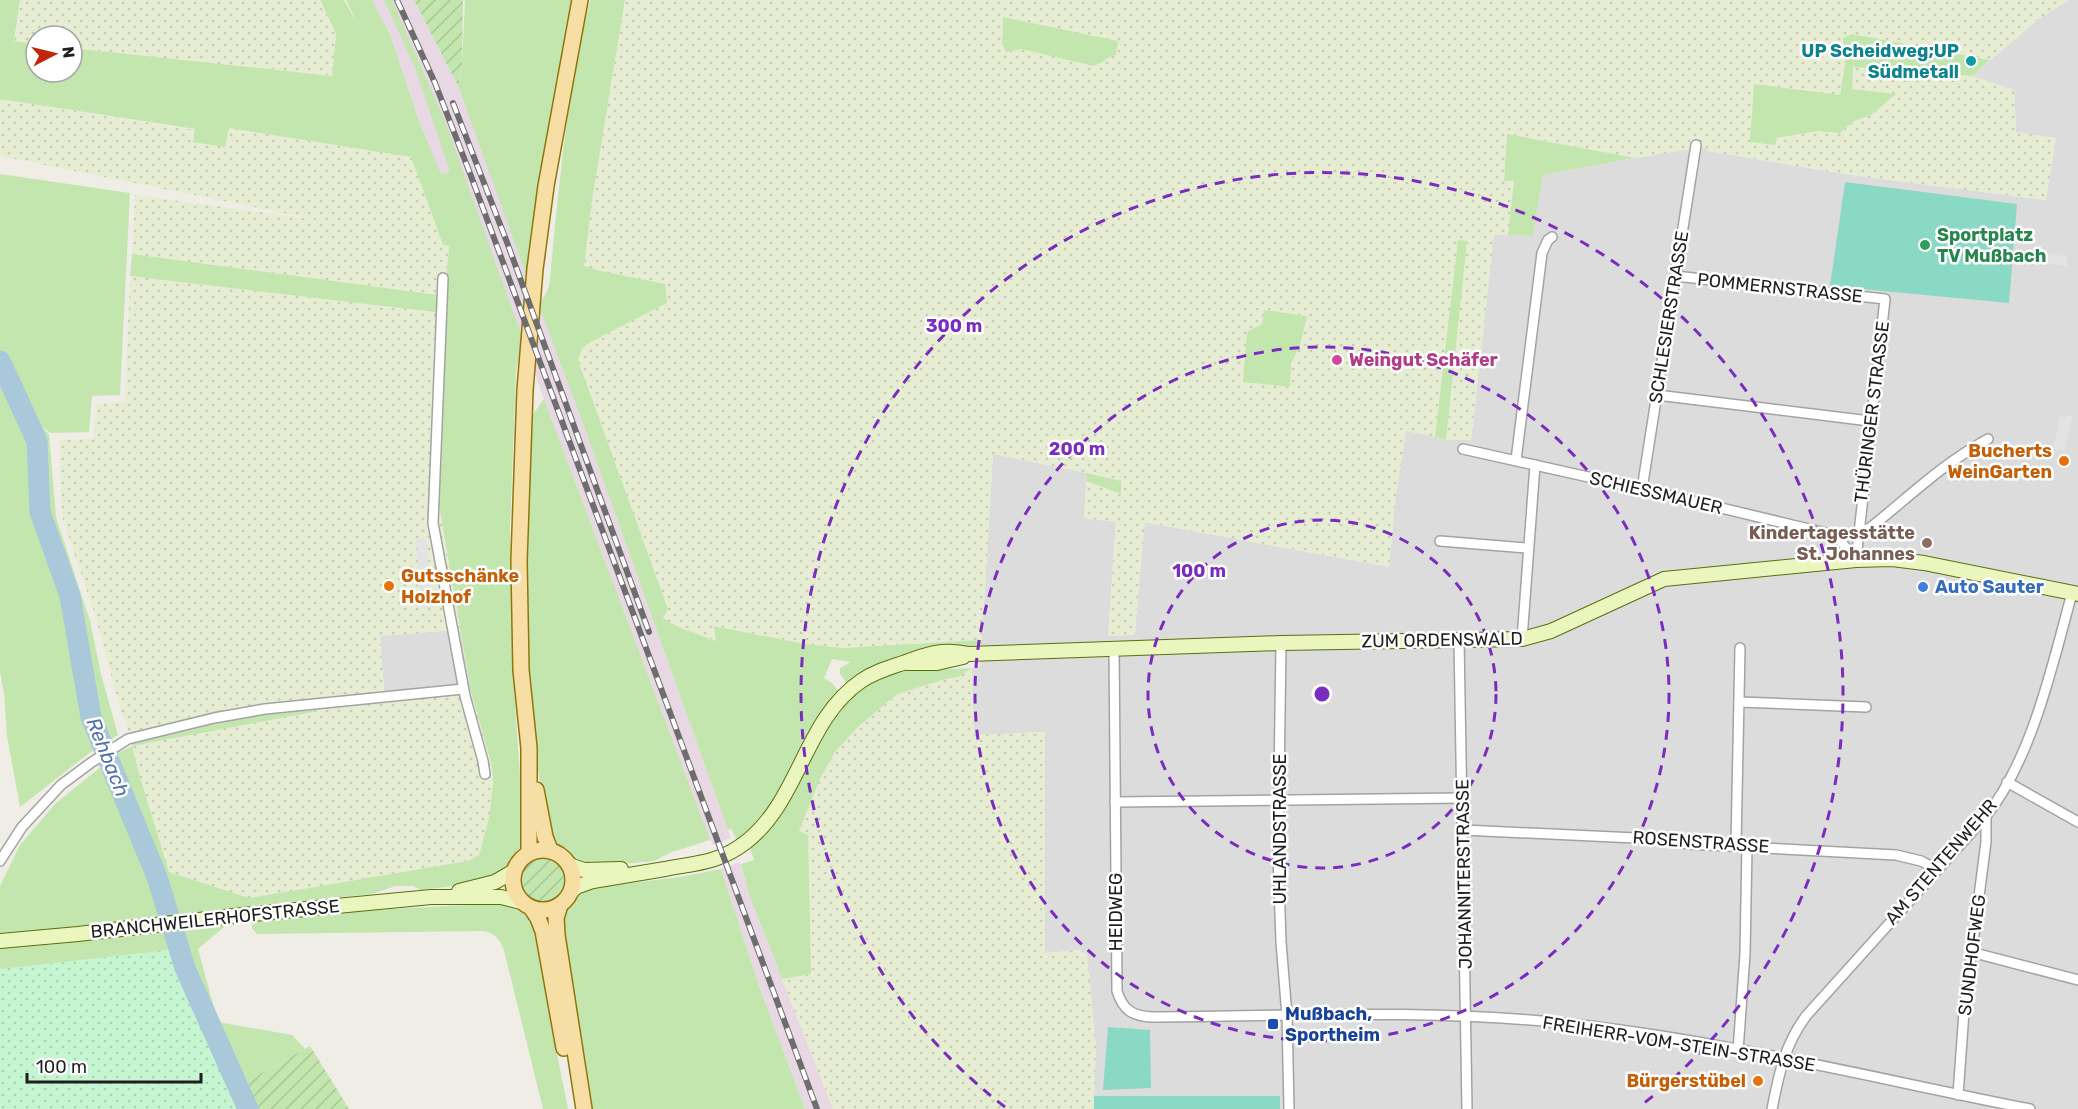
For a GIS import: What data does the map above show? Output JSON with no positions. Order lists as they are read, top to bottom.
{
  "streets": {
    "street": [
      "POMMERNSTRASSE",
      "SCHLESIERSTRASSE",
      "THÜRINGER STRASSE",
      "SCHIESSMAUER",
      "ZUM ORDENSWALD",
      "UHLANDSTRASSE",
      "ROSENSTRASSE",
      "AM STENTENWEHR",
      "JOHANNITERSTRASSE",
      "HEIDWEG",
      "BRANCHWEILERHOFSTRASSE",
      "SUNDHOFWEG",
      "FREIHERR-VOM-STEIN-STRASSE"
    ]
  },
  "crossings": [
    ["POMMERNSTRASSE", "SCHLESIERSTRASSE"],
    ["POMMERNSTRASSE", "THÜRINGER STRASSE"],
    ["SCHLESIERSTRASSE", "SCHIESSMAUER"],
    ["THÜRINGER STRASSE", "SCHIESSMAUER"],
    ["THÜRINGER STRASSE", "ZUM ORDENSWALD"],
    ["SCHIESSMAUER", "ZUM ORDENSWALD"],
    ["ZUM ORDENSWALD", "UHLANDSTRASSE"],
    ["ZUM ORDENSWALD", "AM STENTENWEHR"],
    ["ZUM ORDENSWALD", "JOHANNITERSTRASSE"],
    ["ZUM ORDENSWALD", "HEIDWEG"],
    ["ZUM ORDENSWALD", "BRANCHWEILERHOFSTRASSE"],
    ["UHLANDSTRASSE", "HEIDWEG"],
    ["UHLANDSTRASSE", "FREIHERR-VOM-STEIN-STRASSE"],
    ["ROSENSTRASSE", "AM STENTENWEHR"],
    ["ROSENSTRASSE", "JOHANNITERSTRASSE"],
    ["AM STENTENWEHR", "SUNDHOFWEG"],
    ["AM STENTENWEHR", "FREIHERR-VOM-STEIN-STRASSE"],
    ["JOHANNITERSTRASSE", "FREIHERR-VOM-STEIN-STRASSE"],
    ["HEIDWEG", "FREIHERR-VOM-STEIN-STRASSE"],
    ["SUNDHOFWEG", "FREIHERR-VOM-STEIN-STRASSE"]
  ],
  "water": ["Rehbach"],
  "places": {
    "other": [
      "UP Scheidweg;UP Südmetall",
      "Sportplatz TV Mußbach",
      "Weingut Schäfer",
      "Bucherts WeinGarten",
      "Kindertagesstätte St. Johannes",
      "Gutsschänke Holzhof",
      "Auto Sauter",
      "Bürgerstübel"
    ],
    "transit": ["Mußbach, Sportheim"]
  },
  "scale_bar": "100 m",
  "north": "right",
  "rings": ["300 m", "200 m", "100 m"]
}
